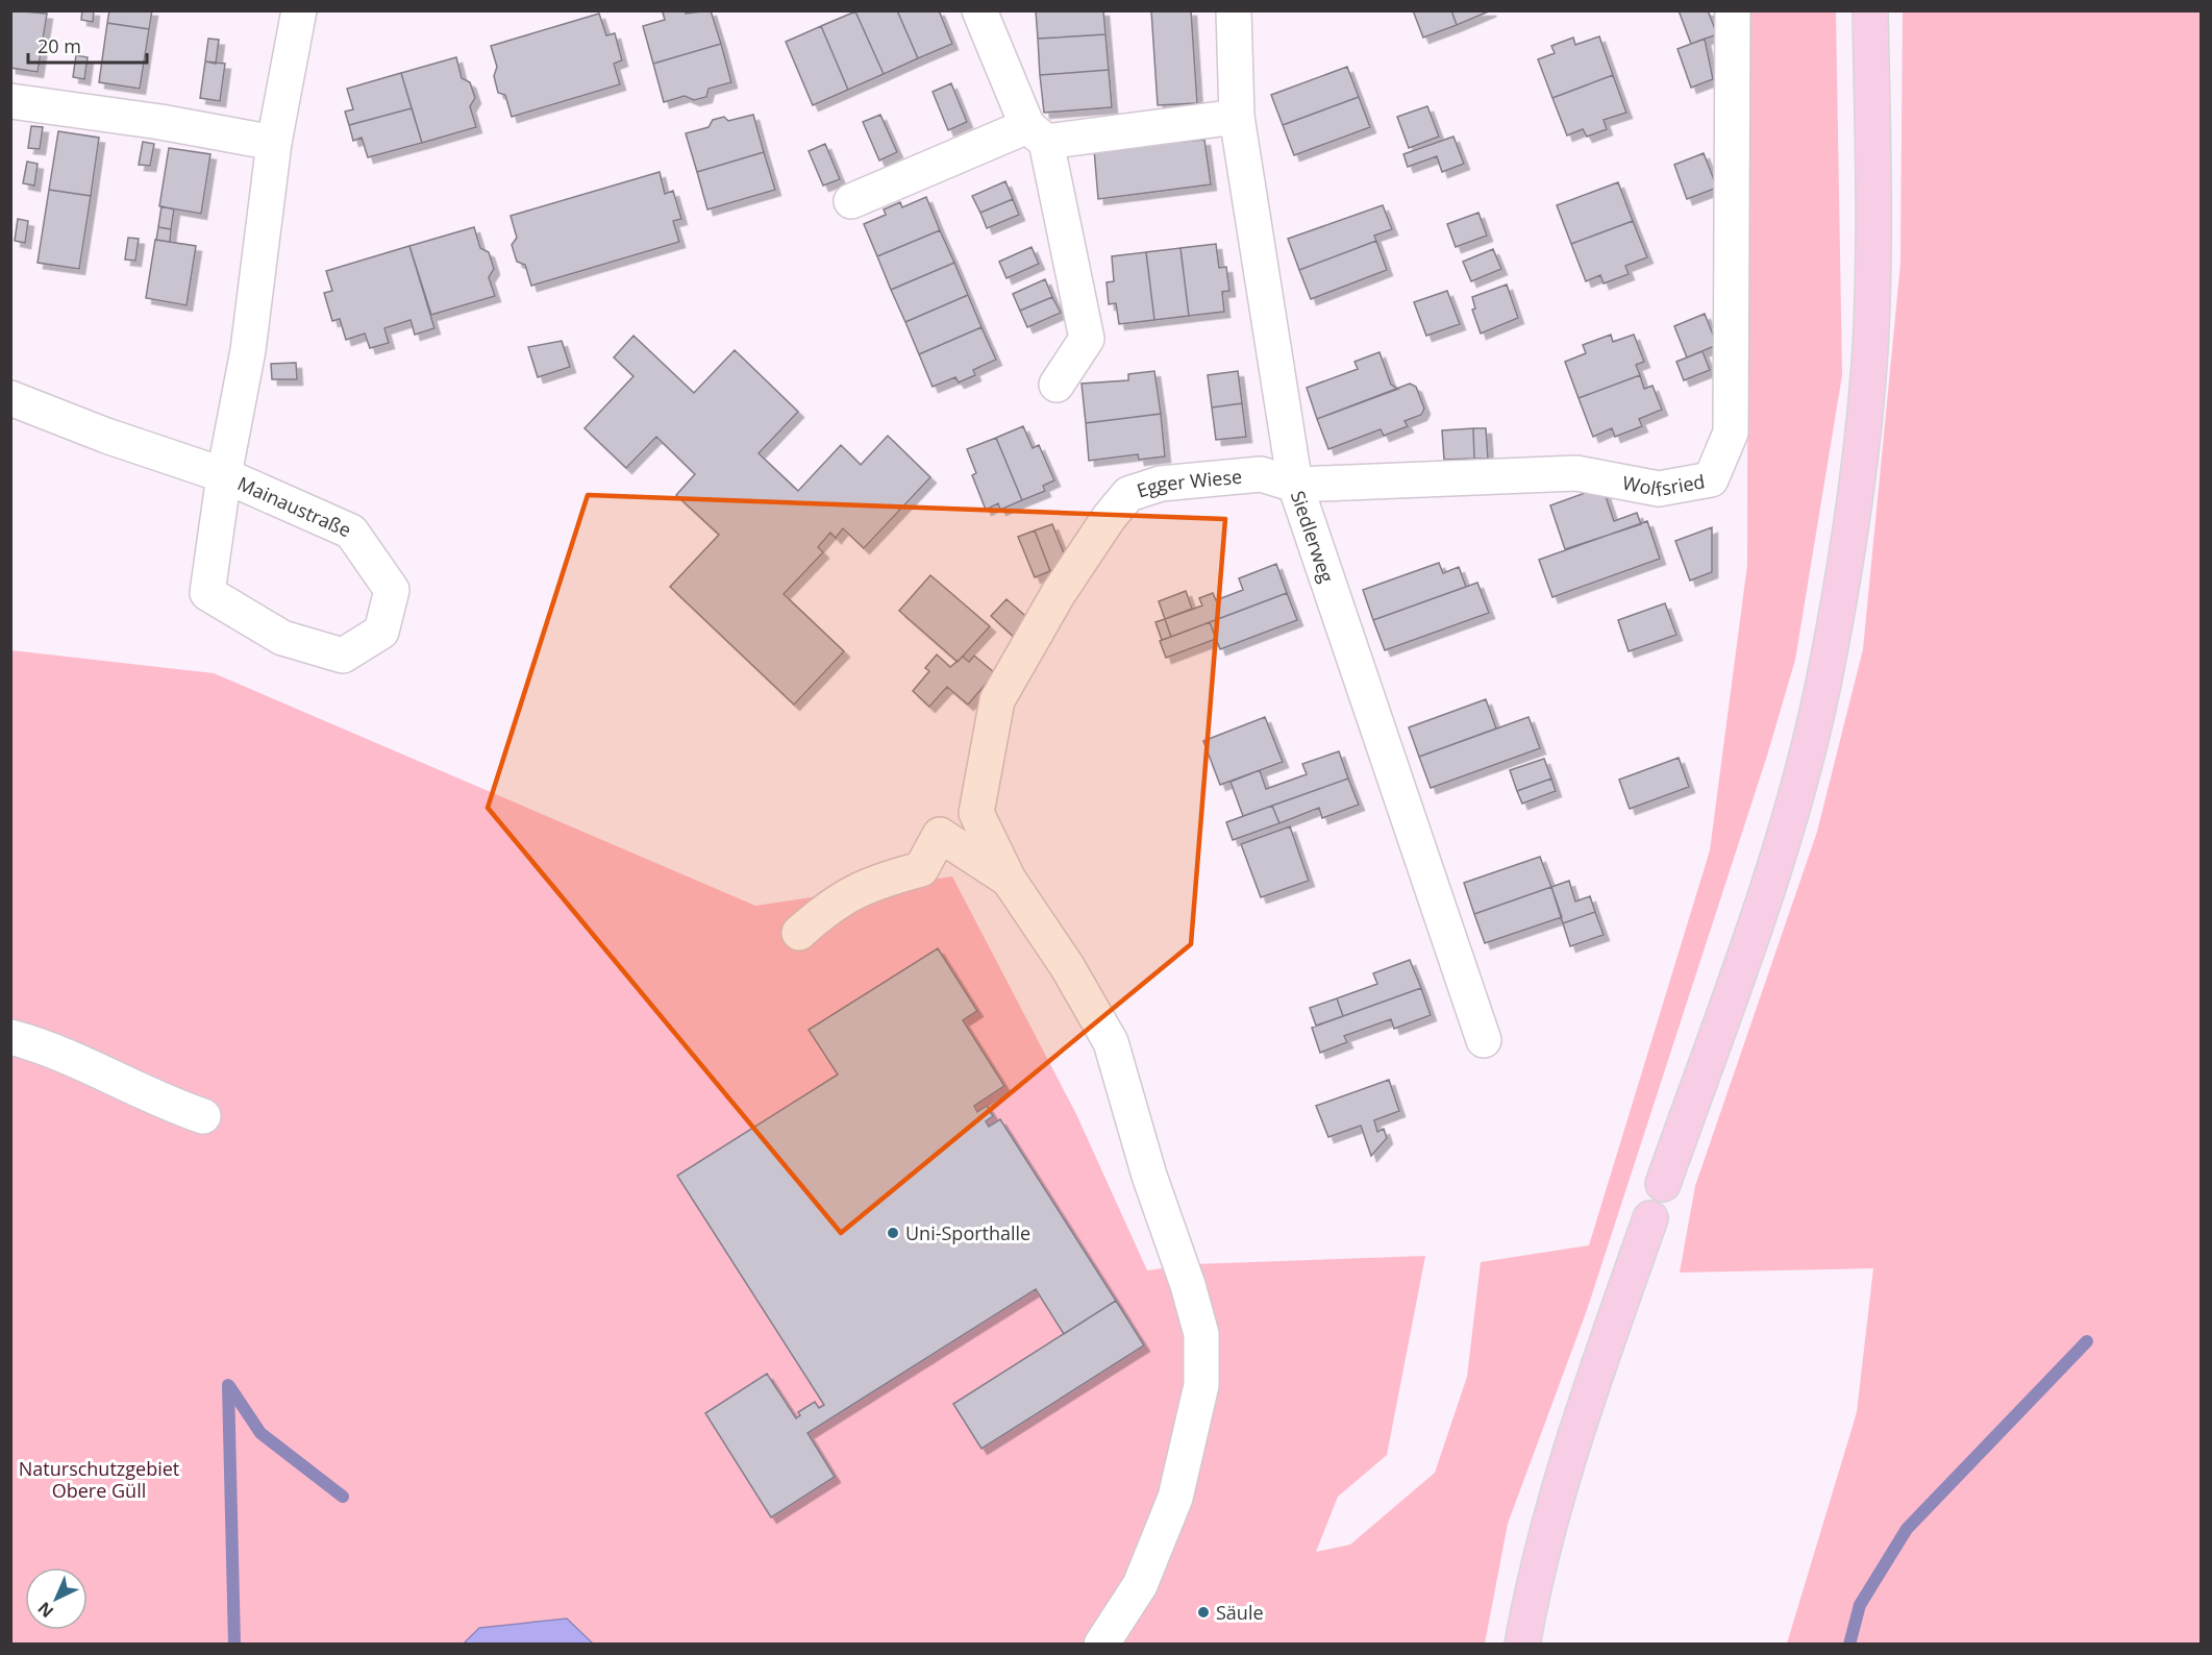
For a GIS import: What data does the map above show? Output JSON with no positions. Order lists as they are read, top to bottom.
{
  "streets": {
    "street": [
      "Wolfsried",
      "Egger Wiese",
      "Mainaustraße",
      "Siedlerweg"
    ]
  },
  "crossings": [
    ["Wolfsried", "Egger Wiese"],
    ["Wolfsried", "Siedlerweg"],
    ["Egger Wiese", "Siedlerweg"]
  ],
  "parks": ["Naturschutzgebiet Obere Güll"],
  "places": ["Uni-Sporthalle", "Säule"],
  "scale_bar": "20 m",
  "north": "bottom left"
}
